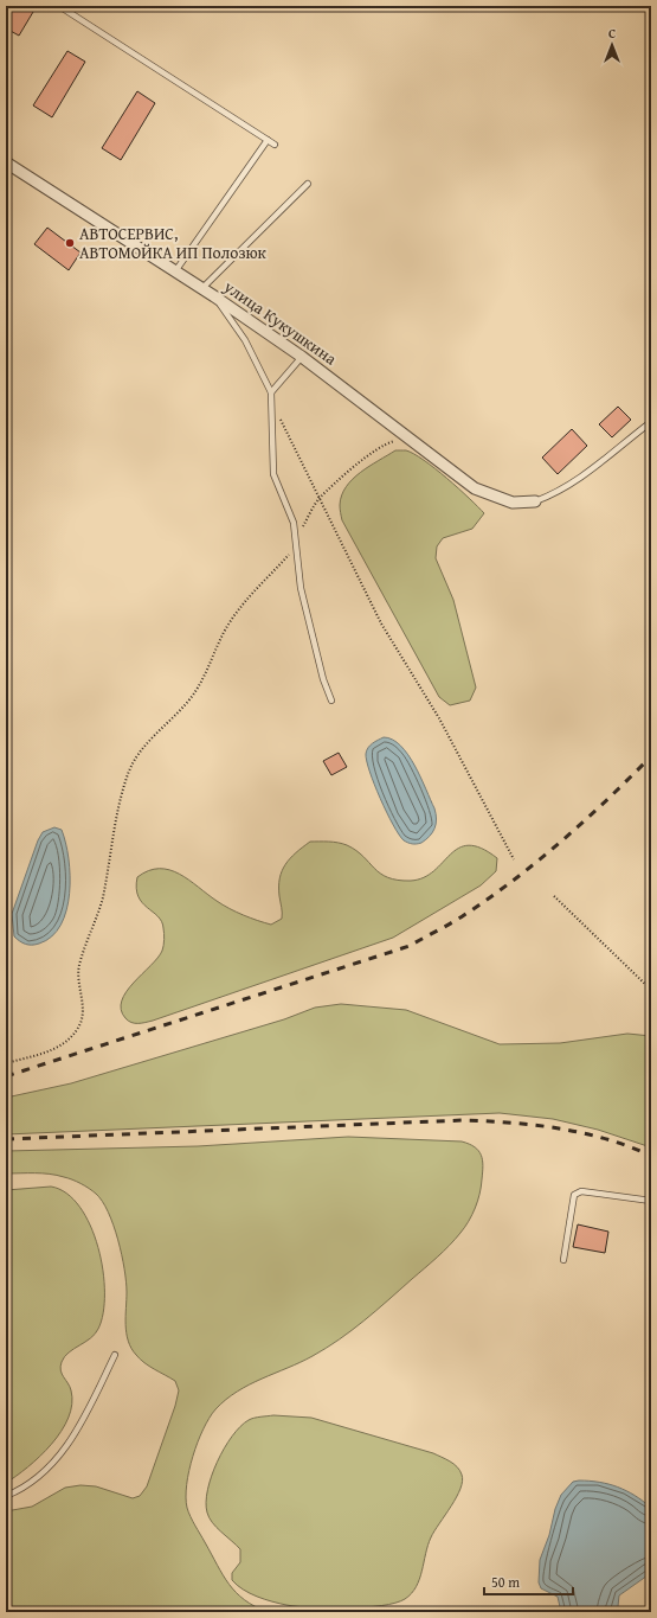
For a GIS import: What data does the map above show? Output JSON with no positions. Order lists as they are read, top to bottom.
{
  "streets": {
    "street": ["улица Кукушкина"]
  },
  "places": ["АВТОСЕРВИС, АВТОМОЙКА ИП Полозюк"],
  "scale_bar": "50 m",
  "north": "top"
}
